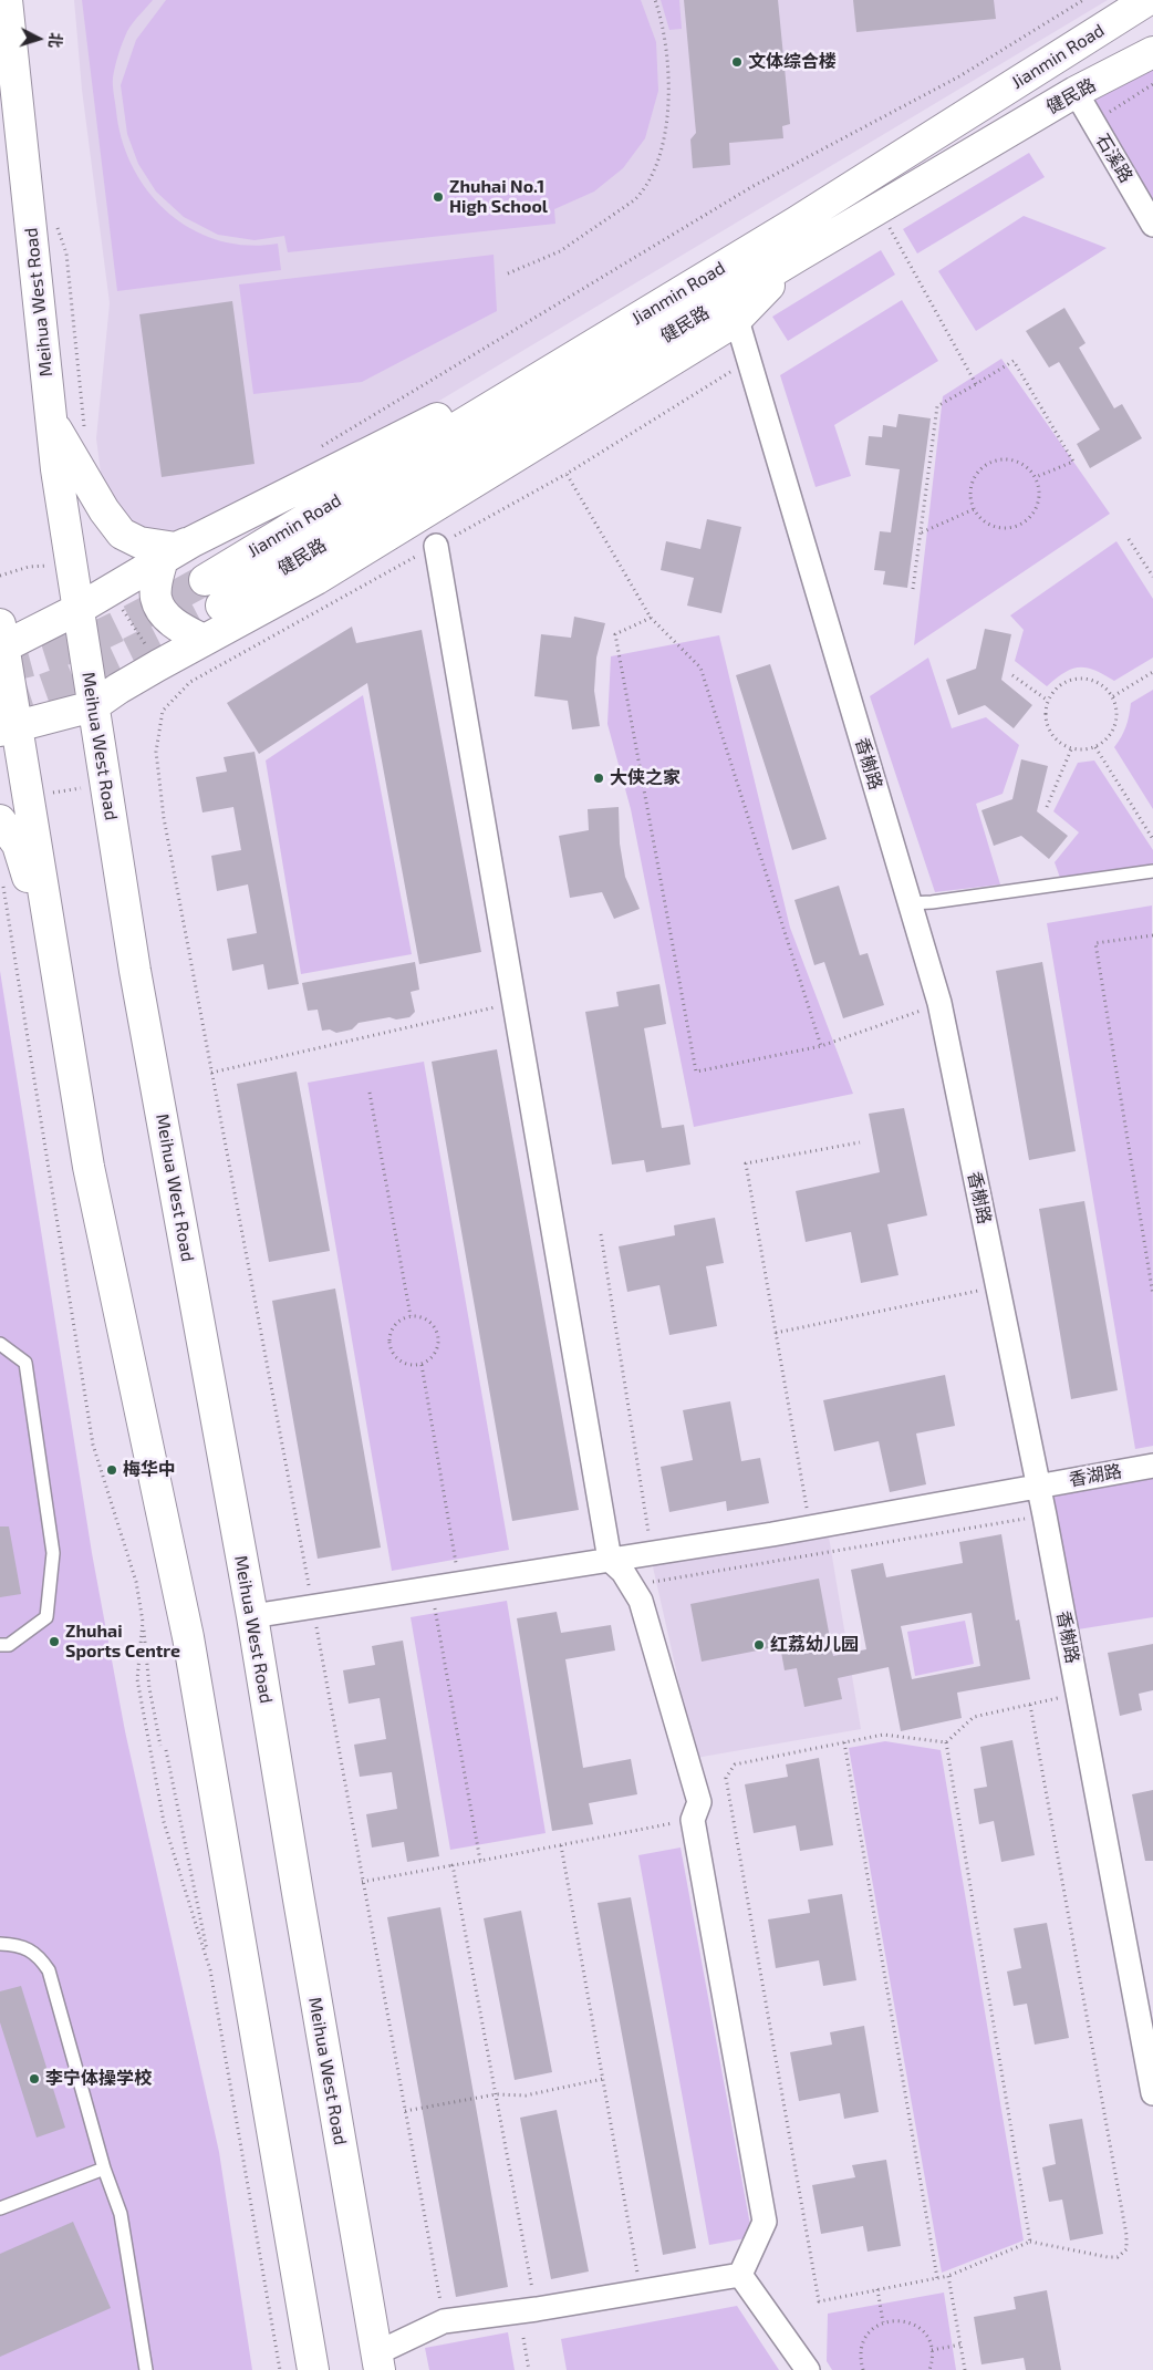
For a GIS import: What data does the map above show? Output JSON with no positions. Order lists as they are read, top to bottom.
{
  "streets": {
    "main road": ["Jianmin Road", "健民路", "Meihua West Road"],
    "street": ["石溪路", "香榭路", "香湖路"]
  },
  "crossings": [
    ["健民路", "石溪路"],
    ["Meihua West Road", "香湖路"],
    ["香榭路", "香湖路"]
  ],
  "places": [
    "文体综合楼",
    "Zhuhai No.1 High School",
    "大侠之家",
    "梅华中",
    "Zhuhai Sports Centre",
    "红荔幼儿园",
    "李宁体操学校"
  ],
  "north": "right"
}
